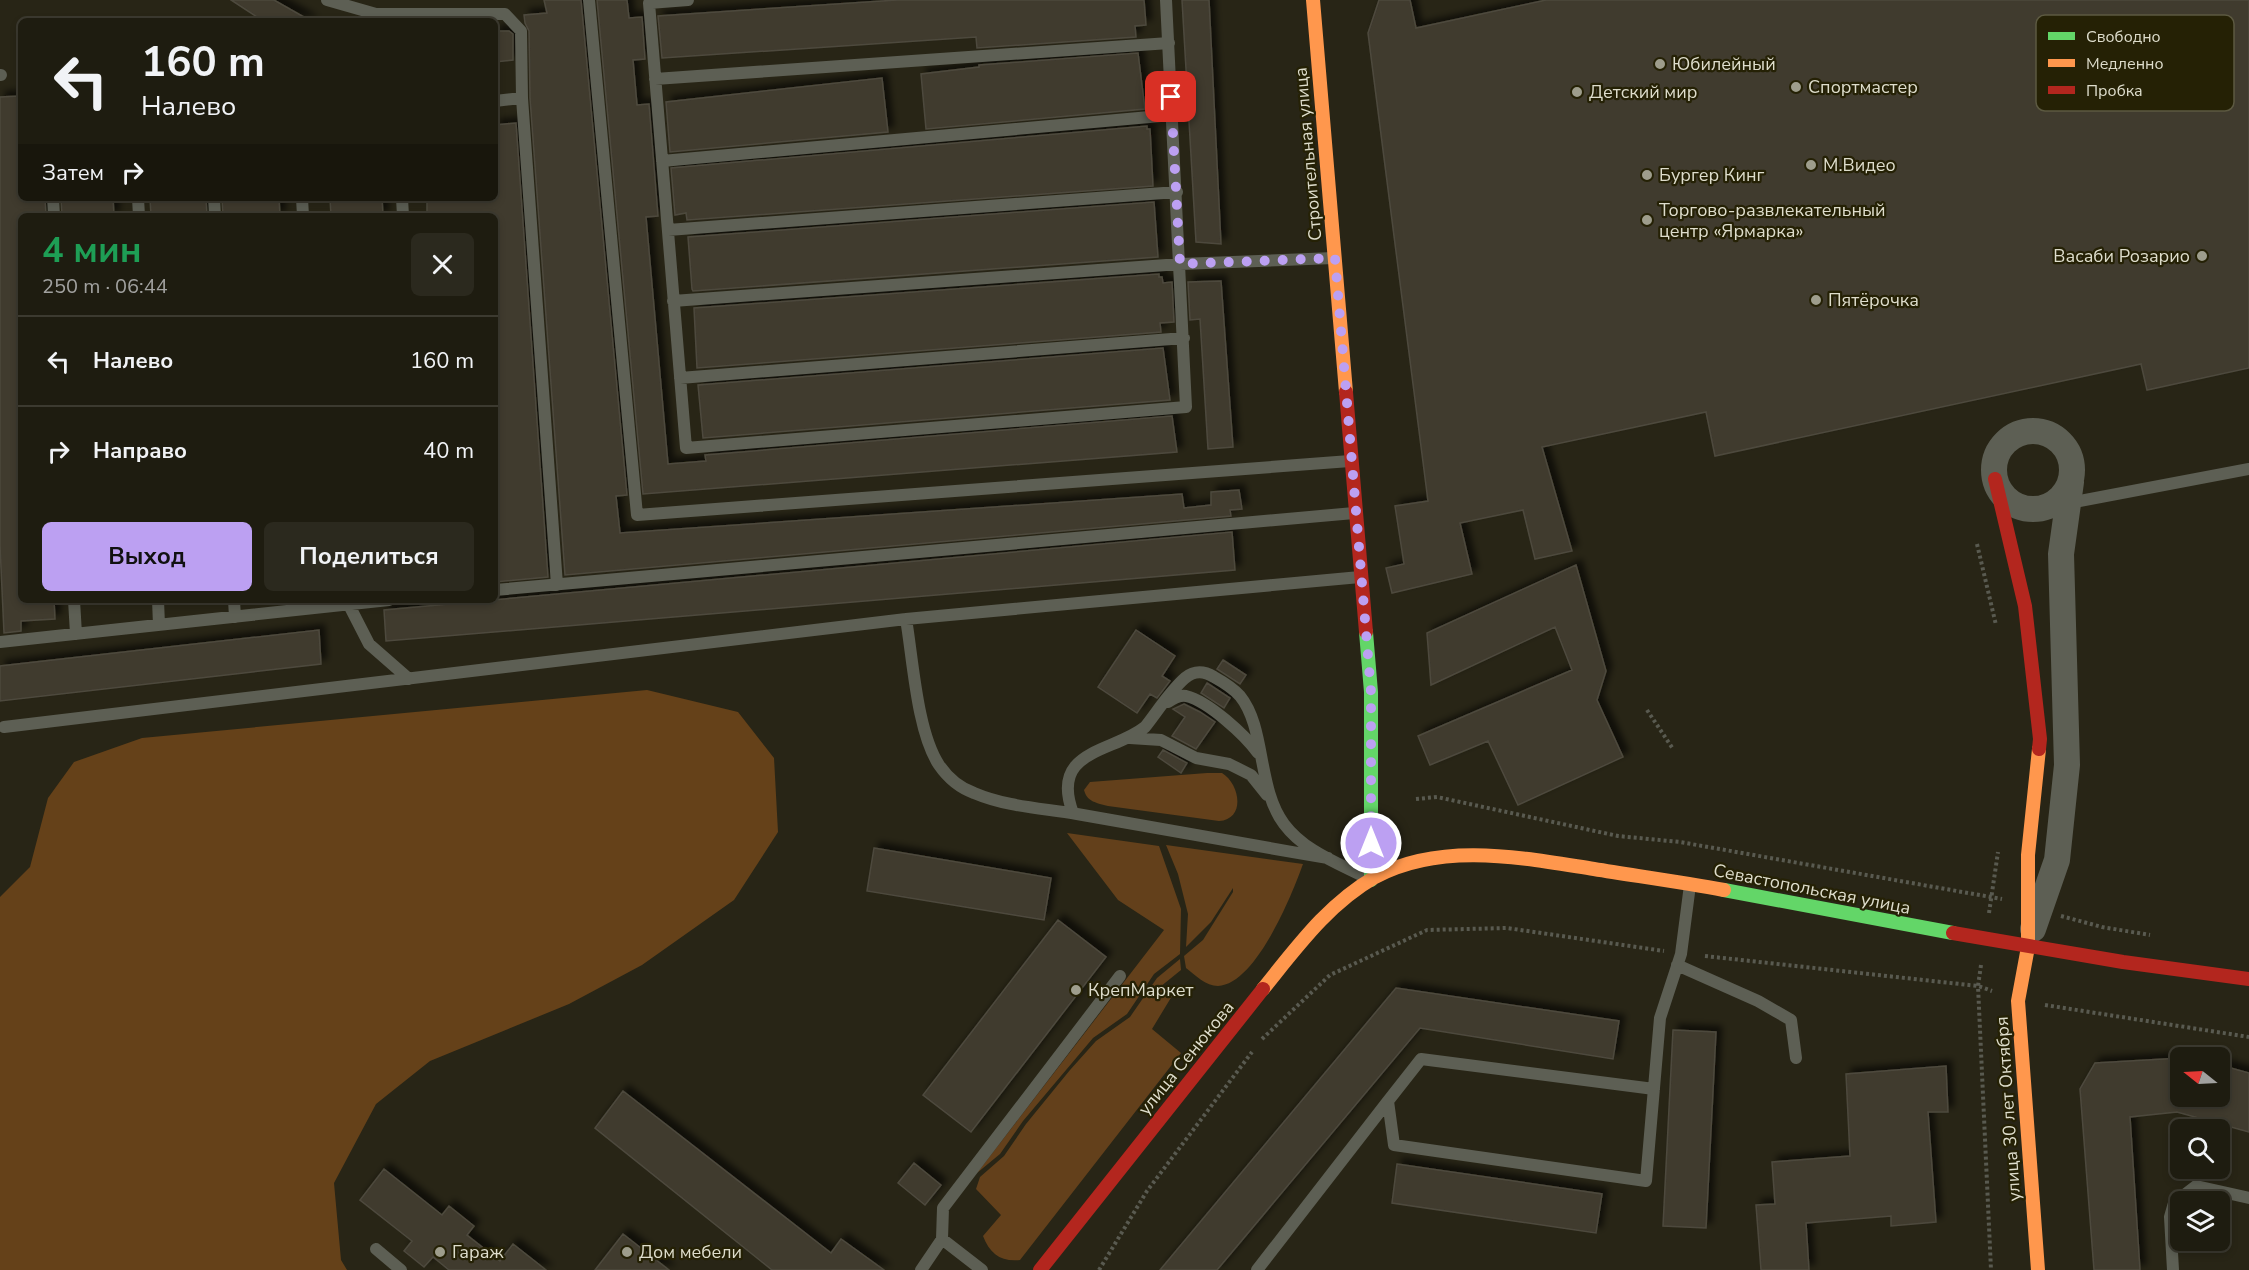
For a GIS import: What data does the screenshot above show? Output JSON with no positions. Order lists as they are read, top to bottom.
{
  "streets": {
    "street": [
      "Строительная улица",
      "Севастопольская улица",
      "улица Сенюкова",
      "улица 30 лет Октября"
    ]
  },
  "crossings": [
    ["Строительная улица", "Севастопольская улица"],
    ["Строительная улица", "улица Сенюкова"],
    ["Севастопольская улица", "улица Сенюкова"],
    ["Севастопольская улица", "улица 30 лет Октября"]
  ],
  "places": [
    "Юбилейный",
    "Спортмастер",
    "Детский мир",
    "М.Видео",
    "Бургер Кинг",
    "Торгово-развлекательный центр «Ярмарка»",
    "Васаби Розарио",
    "Пятёрочка",
    "КрепМаркет",
    "Гараж",
    "Дом мебели"
  ],
  "legend": ["Свободно", "Медленно", "Пробка"],
  "north": "left",
  "page": {
    "turn": ["160 m", "Налево"],
    "then": "Затем",
    "heading": ["4 мин", "250 m · 06:44"],
    "list": [
      {
        "name": "Налево",
        "value": "160 m"
      },
      {
        "name": "Направо",
        "value": "40 m"
      }
    ],
    "buttons": ["Выход", "Поделиться"]
  }
}
